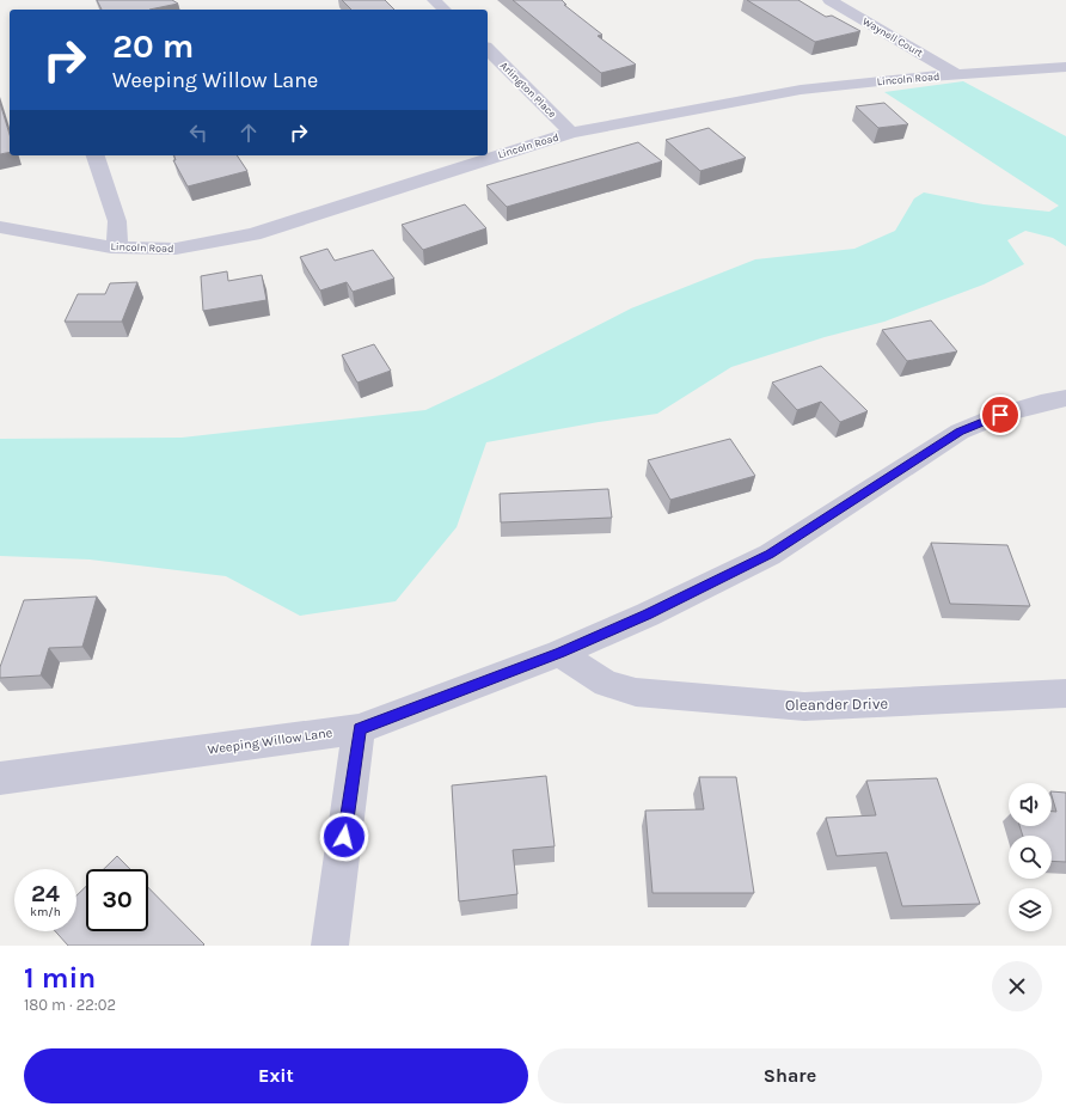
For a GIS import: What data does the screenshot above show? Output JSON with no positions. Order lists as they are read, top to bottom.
{
  "streets": {
    "street": [
      "Waynell Court",
      "Lincoln Road",
      "Arlington Place",
      "Oleander Drive",
      "Weeping Willow Lane"
    ]
  },
  "crossings": [
    ["Waynell Court", "Lincoln Road"],
    ["Lincoln Road", "Arlington Place"],
    ["Oleander Drive", "Weeping Willow Lane"]
  ],
  "page": {
    "turn": ["20 m", "Weeping Willow Lane"],
    "speed": "24 km/h",
    "limit": "30",
    "heading": ["1 min", "180 m · 22:02"],
    "buttons": ["Exit", "Share"]
  }
}
